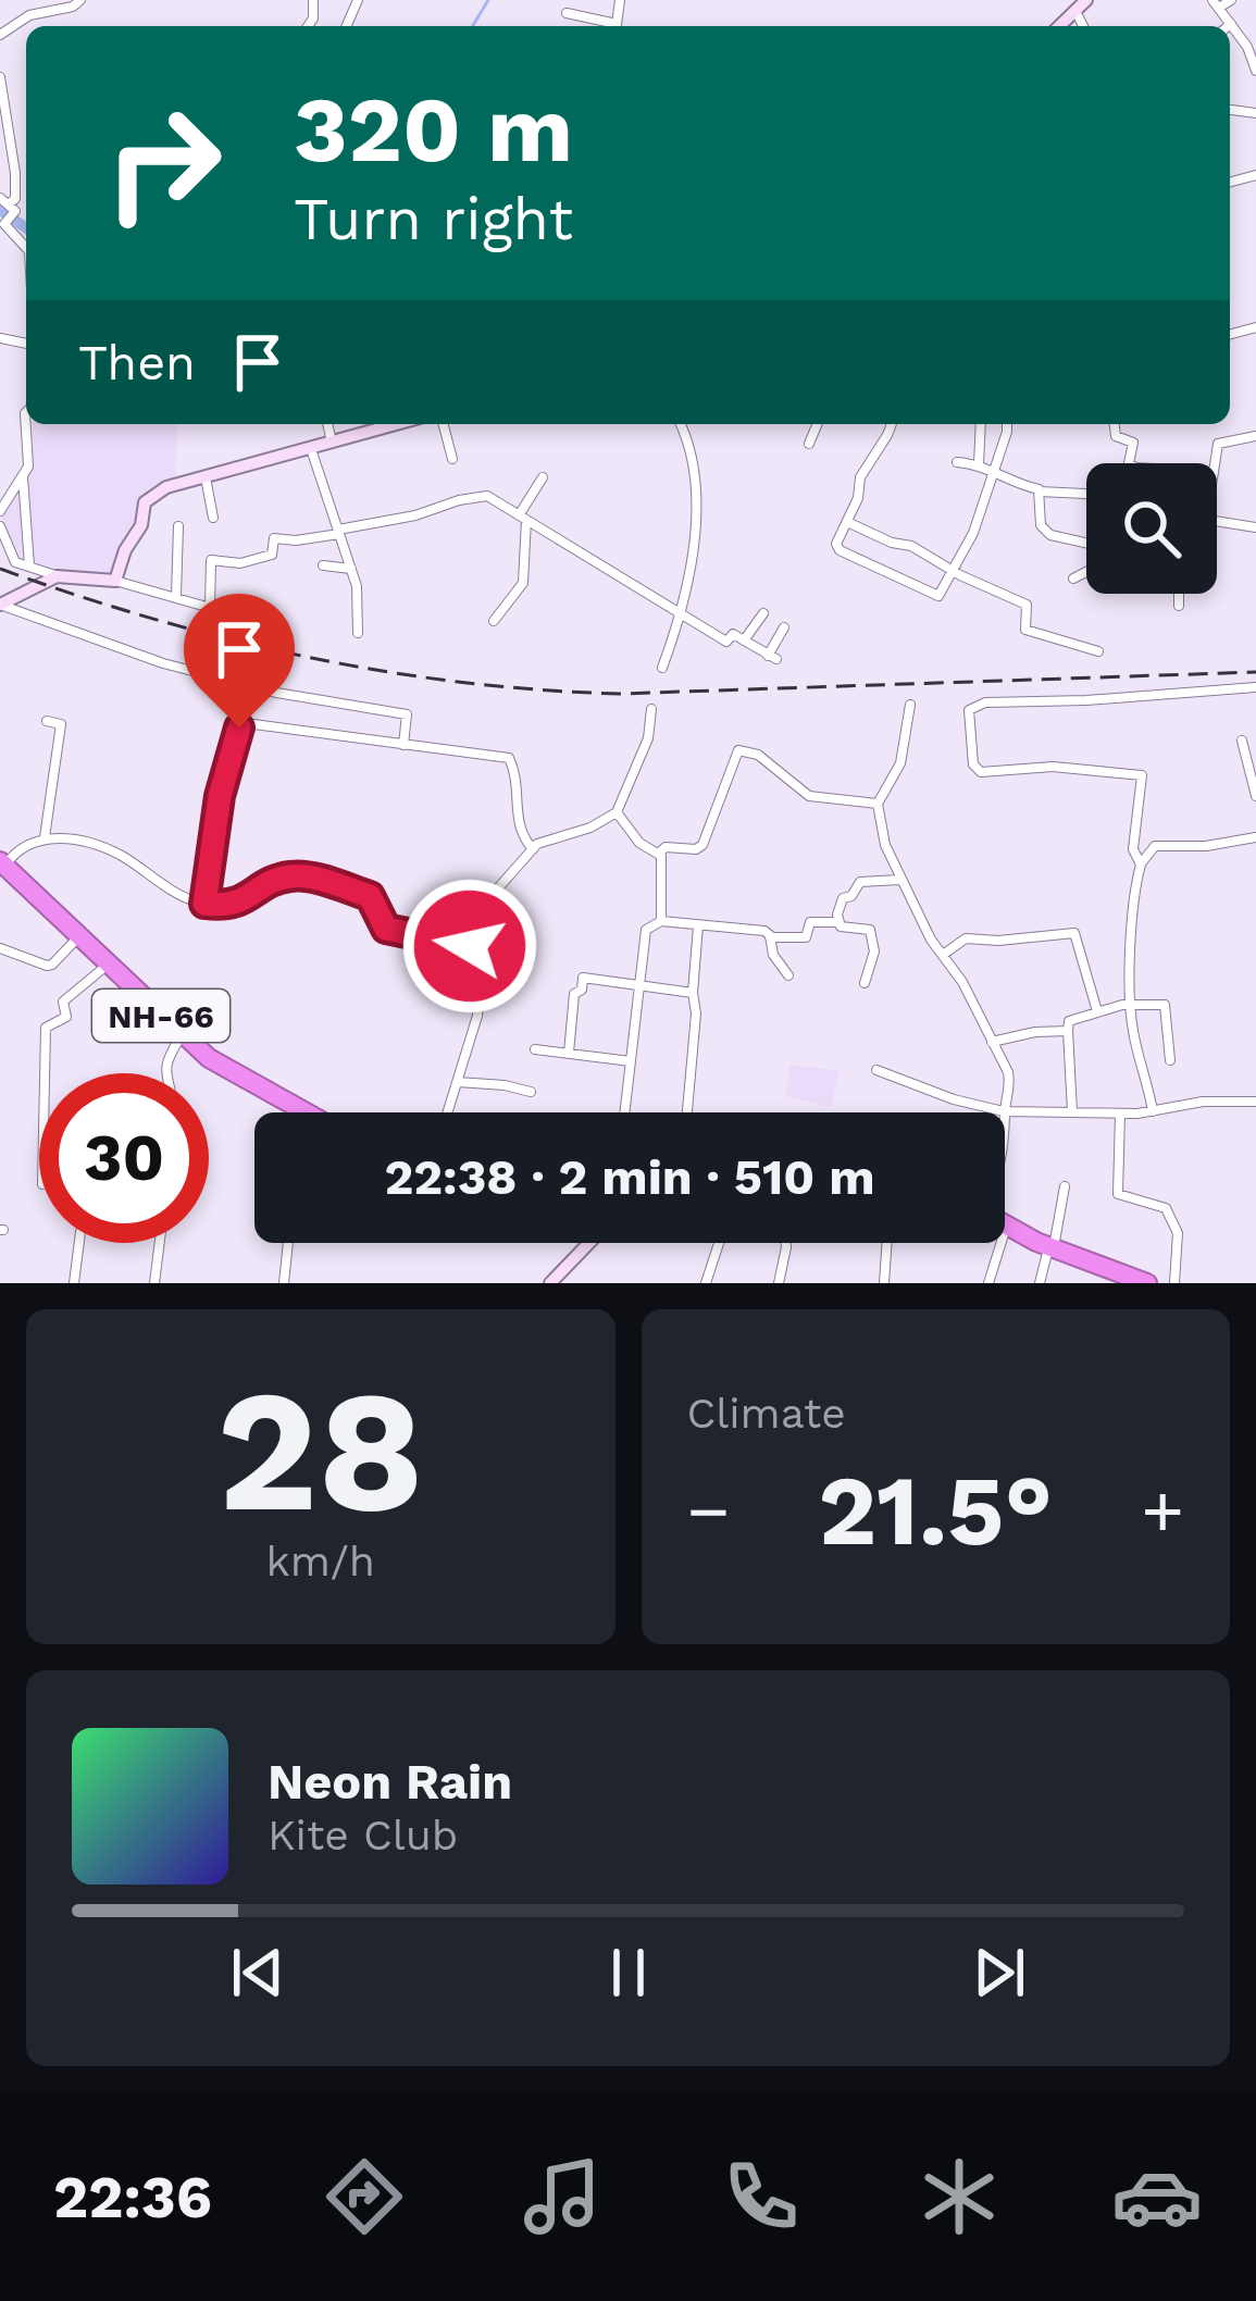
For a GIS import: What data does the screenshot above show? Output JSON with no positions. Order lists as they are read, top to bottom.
{
  "streets": {
    "highway": ["NH-66"]
  },
  "page": {
    "turn": ["320 m", "Turn right"],
    "then": "Then",
    "limit": "30",
    "trip": "22:38 · 2 min · 510 m",
    "tile": [
      ["28", "km/h"],
      "Climate"
    ],
    "heat": ["−", "21.5°", "+"],
    "song": ["Neon Rain", "Kite Club"],
    "tabs": "22:36"
  }
}
